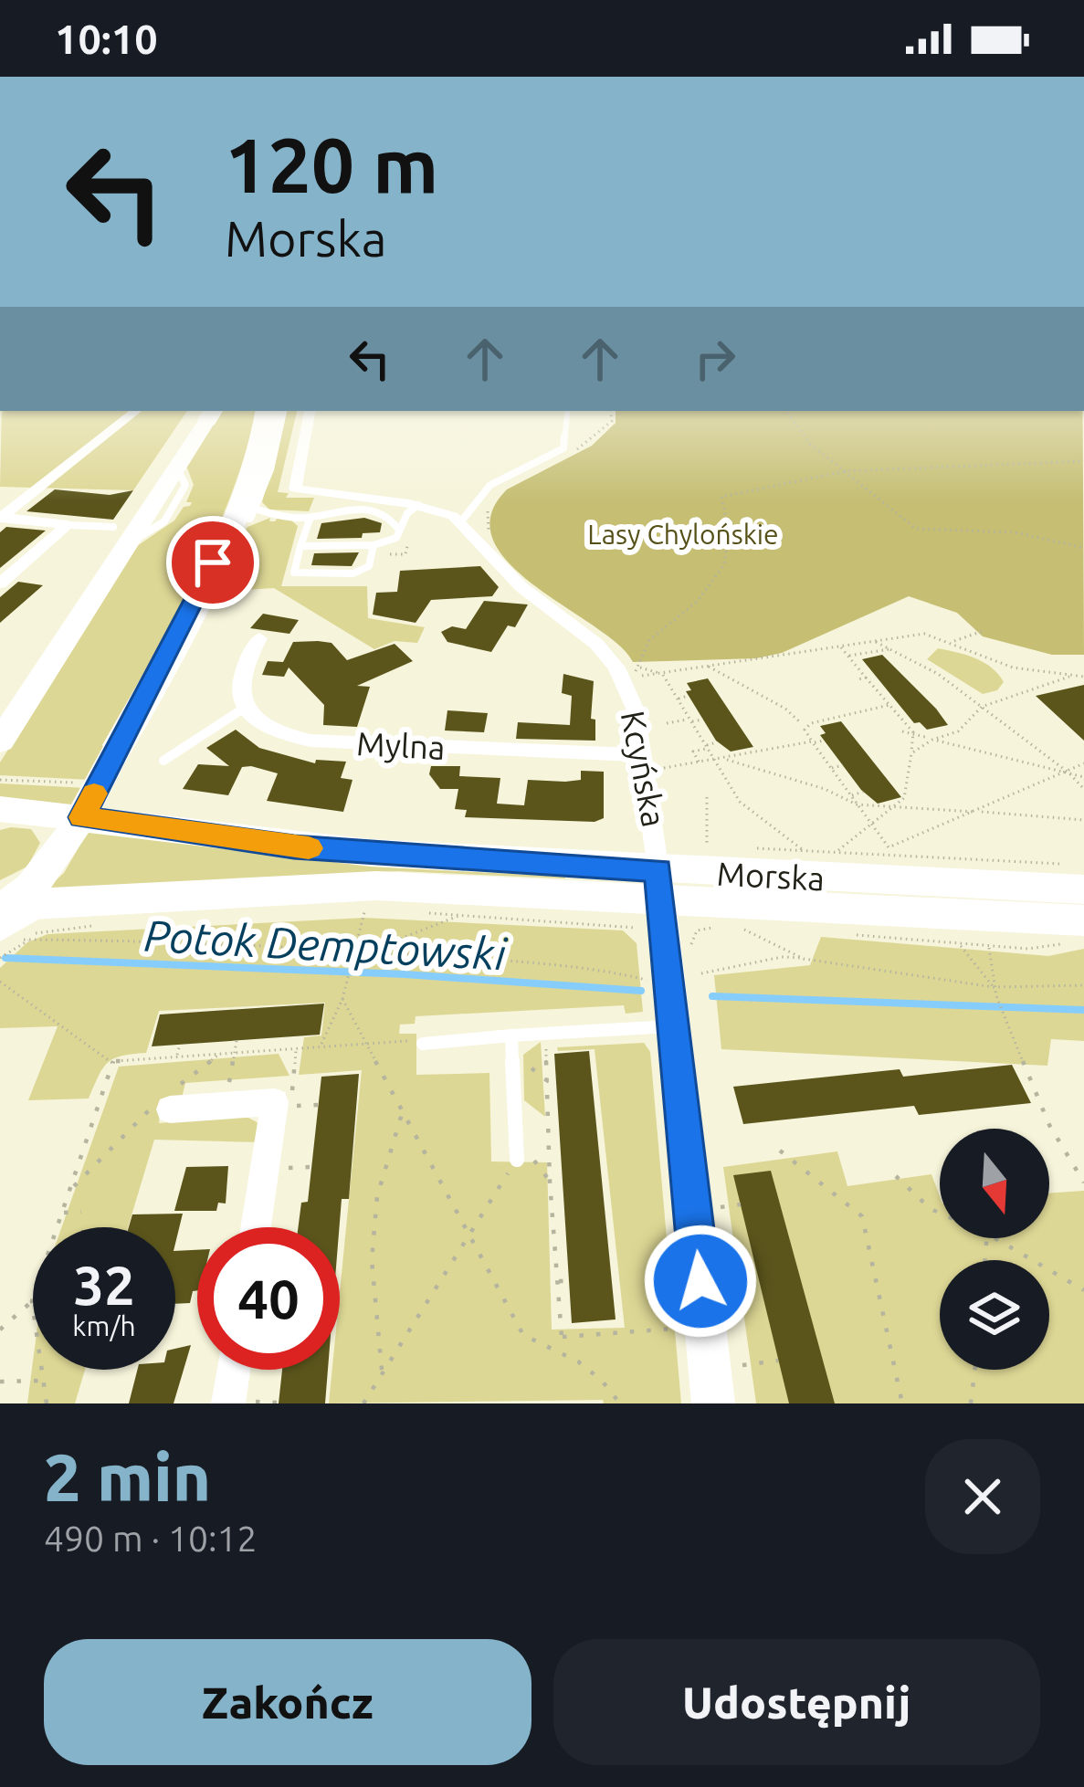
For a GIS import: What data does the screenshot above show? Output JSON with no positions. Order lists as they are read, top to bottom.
{
  "streets": {
    "main road": ["Morska"],
    "street": ["Mylna", "Kcyńska"]
  },
  "crossings": [
    ["Mylna", "Kcyńska"],
    ["Kcyńska", "Morska"]
  ],
  "water": ["Potok Demptowski"],
  "parks": ["Lasy Chylońskie"],
  "north": "bottom",
  "page": {
    "status": "10:10",
    "turn": ["120 m", "Morska"],
    "speed": "32 km/h",
    "limit": "40",
    "heading": ["2 min", "490 m · 10:12"],
    "buttons": ["Zakończ", "Udostępnij"]
  }
}
